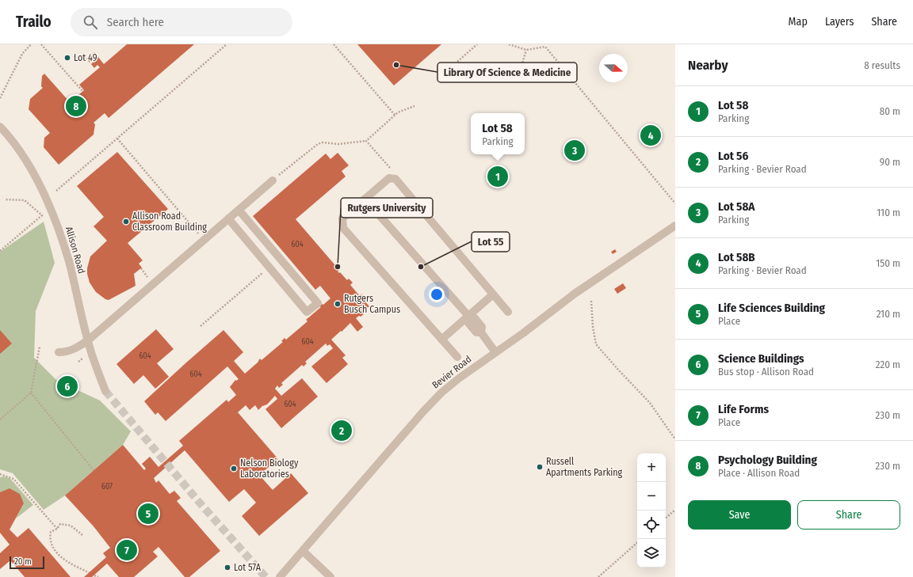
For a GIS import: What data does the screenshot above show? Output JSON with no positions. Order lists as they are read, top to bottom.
{
  "streets": {
    "street": ["Allison Road", "Bevier Road"]
  },
  "places": [
    "Lot 49",
    "Library Of Science & Medicine",
    "Allison Road Classroom Building",
    "Rutgers University",
    "Lot 55",
    "Rutgers Busch Campus",
    "Russell Apartments Parking",
    "Nelson Biology Laboratories",
    "Lot 57A"
  ],
  "house_numbers": [
    "604",
    "604",
    "604",
    "604",
    "604",
    "607"
  ],
  "scale_bar": "20 m",
  "north": "right",
  "page": {
    "header": "Trailo",
    "search": "Search here",
    "nav": ["Map", "Layers", "Share"],
    "heading": ["Nearby", "8 results"],
    "list": [
      {
        "mark": "1",
        "name": "Lot 58",
        "note": "Parking",
        "value": "80 m"
      },
      {
        "mark": "2",
        "name": "Lot 56",
        "note": "Parking · Bevier Road",
        "value": "90 m"
      },
      {
        "mark": "3",
        "name": "Lot 58A",
        "note": "Parking",
        "value": "110 m"
      },
      {
        "mark": "4",
        "name": "Lot 58B",
        "note": "Parking · Bevier Road",
        "value": "150 m"
      },
      {
        "mark": "5",
        "name": "Life Sciences Building",
        "note": "Place",
        "value": "210 m"
      },
      {
        "mark": "6",
        "name": "Science Buildings",
        "note": "Bus stop · Allison Road",
        "value": "220 m"
      },
      {
        "mark": "7",
        "name": "Life Forms",
        "note": "Place",
        "value": "230 m"
      },
      {
        "mark": "8",
        "name": "Psychology Building",
        "note": "Place · Allison Road",
        "value": "230 m"
      }
    ],
    "pins": [
      "8",
      "4",
      "3",
      "1",
      "6",
      "2",
      "5",
      "7"
    ],
    "popup": ["Lot 58", "Parking"],
    "map_buttons": ["+", "−"],
    "buttons": ["Save", "Share"],
    "scale": "20 m"
  }
}
